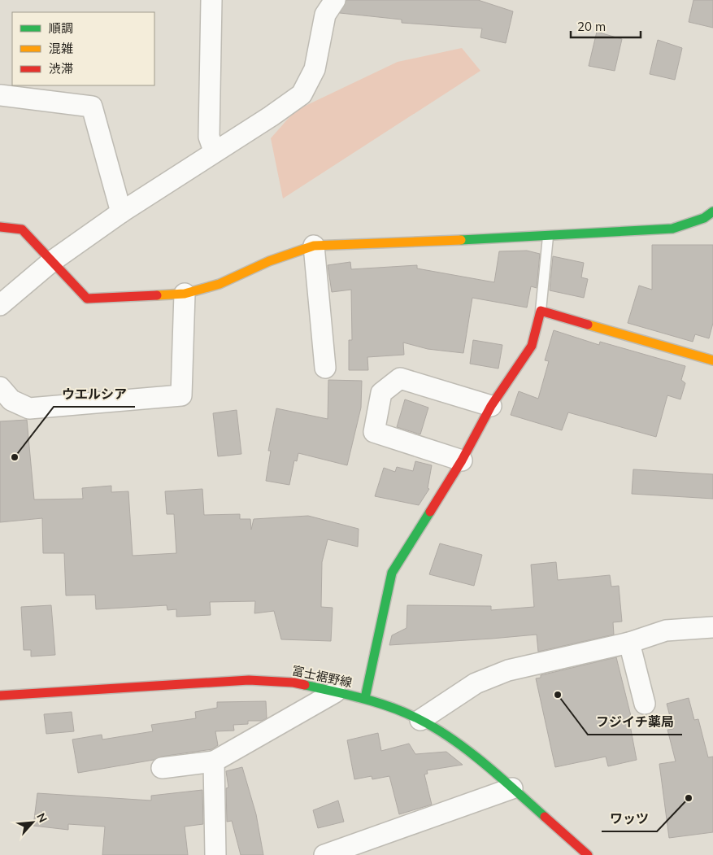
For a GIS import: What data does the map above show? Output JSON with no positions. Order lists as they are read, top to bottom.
{
  "streets": {
    "street": ["富士裾野線"]
  },
  "places": ["ウエルシア", "フジイチ薬局", "ワッツ"],
  "legend": ["順調", "混雑", "渋滞"],
  "scale_bar": "20 m",
  "north": "top right"
}
